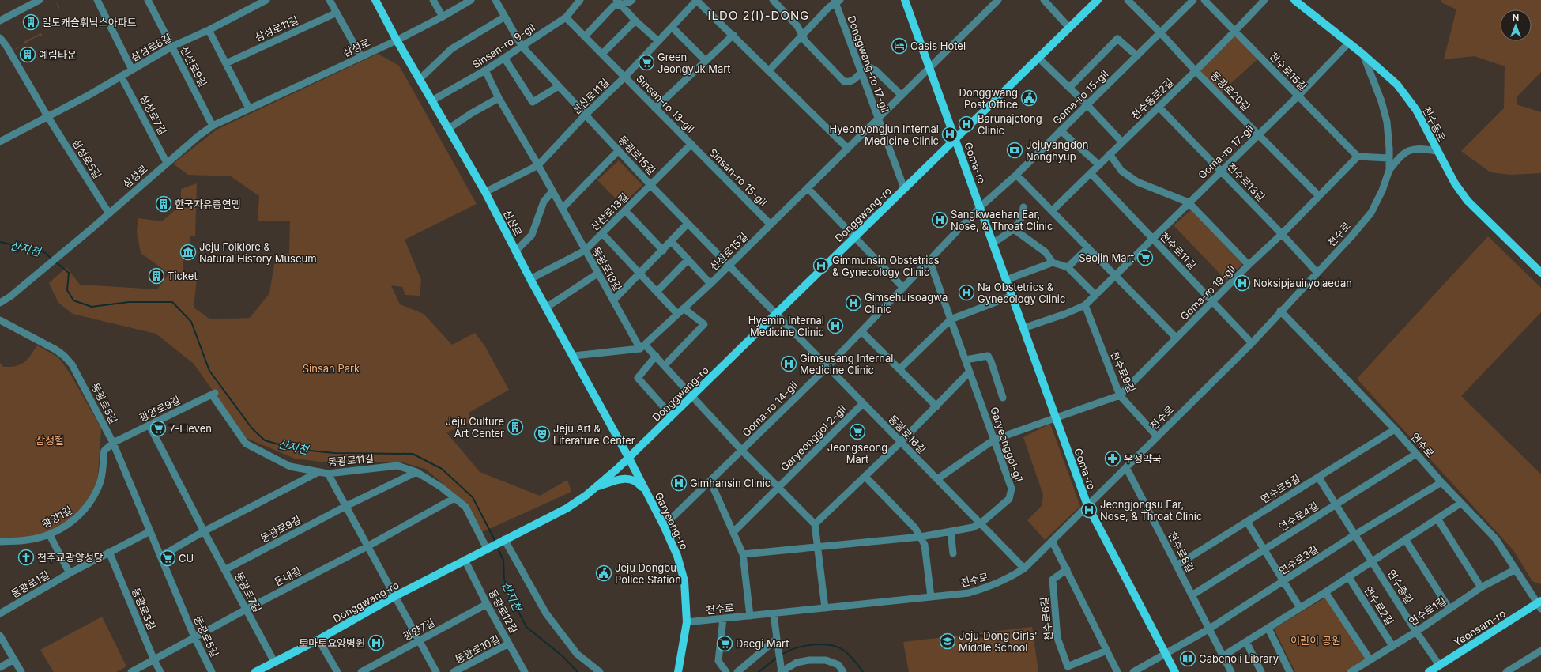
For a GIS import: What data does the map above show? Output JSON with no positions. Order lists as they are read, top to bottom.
{
  "streets": {
    "main road": [
      "천수동로",
      "Goma-ro",
      "Donggwang-ro",
      "신산로",
      "Garyeong-ro",
      "Yeonsam-ro"
    ],
    "street": [
      "삼성로11길",
      "Sinsan-ro 9-gil",
      "삼성로8길",
      "삼성로",
      "Donggwang-ro 17-gil",
      "신선로9길",
      "천수로15길",
      "동광로20길",
      "신산로11길",
      "Goma-ro 15-gil",
      "천수동로2길",
      "Sinsan-ro 13-gil",
      "삼성로7길",
      "Goma-ro 17-gil",
      "동광로15길",
      "삼성로5길",
      "Sinsan-ro 15-gil",
      "천수로13길",
      "신산로13길",
      "천수로",
      "천수로11길",
      "신산로15길",
      "동광로13길",
      "Goma-ro 19-gil",
      "천수로9길",
      "동광로5길",
      "광양로9길",
      "Goma-ro 14-gil",
      "동광로16길",
      "Garyeonggol 2-gil",
      "Garyeonggol-gil",
      "연수로",
      "동광로11길",
      "연수로5길",
      "연수로4길",
      "광양1길",
      "동광로9길",
      "천수로8길",
      "연수로3길",
      "돈내길",
      "동광로1길",
      "연수중길",
      "동광로7길",
      "연수로2길",
      "동광로3길",
      "동광로12길",
      "연수로1길",
      "천수로6길",
      "광양7길",
      "동광로10길"
    ]
  },
  "crossings": [
    ["Sinsan-ro 9-gil", "Sinsan-ro 13-gil"],
    ["Sinsan-ro 9-gil", "동광로15길"],
    ["Sinsan-ro 9-gil", "신산로"],
    ["Sinsan-ro 9-gil", "동광로13길"],
    ["삼성로8길", "신선로9길"],
    ["삼성로8길", "삼성로7길"],
    ["삼성로8길", "삼성로5길"],
    ["삼성로", "신선로9길"],
    ["삼성로", "삼성로7길"],
    ["삼성로", "삼성로5길"],
    ["삼성로", "신산로"],
    ["Donggwang-ro 17-gil", "Donggwang-ro"],
    ["Donggwang-ro 17-gil", "신산로15길"],
    ["천수로15길", "천수동로2길"],
    ["천수로15길", "Goma-ro 17-gil"],
    ["천수로15길", "Goma-ro 19-gil"],
    ["동광로20길", "Goma-ro 15-gil"],
    ["동광로20길", "천수동로2길"],
    ["동광로20길", "Goma-ro 17-gil"],
    ["동광로20길", "Goma-ro 19-gil"],
    ["신산로11길", "Sinsan-ro 13-gil"],
    ["신산로11길", "동광로15길"],
    ["신산로11길", "신산로"],
    ["신산로11길", "동광로13길"],
    ["Goma-ro 15-gil", "Goma-ro"],
    ["Goma-ro 15-gil", "Goma-ro 14-gil"],
    ["천수동로2길", "천수로13길"],
    ["천수동로2길", "천수로11길"],
    ["Sinsan-ro 13-gil", "Sinsan-ro 15-gil"],
    ["Sinsan-ro 13-gil", "신산로13길"],
    ["천수동로", "Goma-ro 17-gil"],
    ["천수동로", "천수로"],
    ["Goma-ro 17-gil", "Goma-ro"],
    ["Goma-ro 17-gil", "천수로13길"],
    ["Goma-ro 17-gil", "천수로11길"],
    ["Goma-ro 17-gil", "천수로9길"],
    ["동광로15길", "신산로13길"],
    ["동광로15길", "Donggwang-ro"],
    ["동광로15길", "신산로15길"],
    ["동광로15길", "동광로16길"],
    ["Goma-ro", "Donggwang-ro"],
    ["Goma-ro", "천수로"],
    ["Goma-ro", "신산로15길"],
    ["Goma-ro", "Goma-ro 19-gil"],
    ["Goma-ro", "Goma-ro 14-gil"],
    ["Goma-ro", "연수로3길"],
    ["Sinsan-ro 15-gil", "신산로13길"],
    ["Sinsan-ro 15-gil", "신산로15길"],
    ["천수로13길", "천수로"],
    ["천수로13길", "Goma-ro 19-gil"],
    ["신산로13길", "신산로"],
    ["신산로13길", "동광로13길"],
    ["Donggwang-ro", "신산로"],
    ["Donggwang-ro", "동광로13길"],
    ["Donggwang-ro", "동광로16길"],
    ["Donggwang-ro", "동광로11길"],
    ["Donggwang-ro", "Garyeong-ro"],
    ["Donggwang-ro", "동광로7길"],
    ["Donggwang-ro", "동광로12길"],
    ["신산로", "Garyeong-ro"],
    ["천수로", "천수로11길"],
    ["천수로", "천수로9길"],
    ["천수로", "동광로16길"],
    ["천수로", "연수로"],
    ["천수로", "Garyeong-ro"],
    ["천수로", "천수로8길"],
    ["천수로11길", "Goma-ro 19-gil"],
    ["신산로15길", "동광로13길"],
    ["Goma-ro 19-gil", "천수로9길"],
    ["Goma-ro 19-gil", "동광로16길"],
    ["Goma-ro 19-gil", "Garyeonggol-gil"],
    ["동광로5길", "광양로9길"],
    ["동광로5길", "광양1길"],
    ["동광로5길", "돈내길"],
    ["광양로9길", "동광로11길"],
    ["광양로9길", "광양1길"],
    ["광양로9길", "동광로7길"],
    ["Goma-ro 14-gil", "동광로16길"],
    ["Goma-ro 14-gil", "Garyeonggol-gil"],
    ["Goma-ro 14-gil", "Garyeong-ro"],
    ["동광로16길", "Garyeonggol 2-gil"],
    ["동광로16길", "Garyeonggol-gil"],
    ["연수로", "연수로5길"],
    ["연수로", "연수로4길"],
    ["연수로", "연수로3길"],
    ["연수로", "연수로1길"],
    ["연수로", "Yeonsam-ro"],
    ["동광로11길", "동광로9길"],
    ["동광로11길", "돈내길"],
    ["연수로5길", "천수로8길"],
    ["연수로5길", "연수중길"],
    ["연수로4길", "천수로8길"],
    ["연수로4길", "연수중길"],
    ["동광로9길", "동광로7길"],
    ["천수로8길", "연수로3길"],
    ["연수로3길", "연수중길"],
    ["돈내길", "동광로7길"],
    ["돈내길", "동광로3길"],
    ["연수중길", "연수로1길"],
    ["연수중길", "Yeonsam-ro"],
    ["연수로2길", "연수로1길"],
    ["동광로12길", "광양7길"],
    ["동광로12길", "동광로10길"]
  ],
  "districts": ["ILDO 2(I)-DONG"],
  "water": ["산지천"],
  "parks": ["Sinsan Park", "삼성혈", "어린이 공원"],
  "places": {
    "building": [
      "일도캐슬휘닉스아파트",
      "예림타운",
      "한국자유총연맹",
      "Ticket",
      "Jeju Culture Art Center"
    ],
    "hotel": ["Oasis Hotel"],
    "supermarket": [
      "Green Jeongyuk Mart",
      "Seojin Mart",
      "7-Eleven",
      "Jeongseong Mart",
      "CU",
      "Daegi Mart"
    ],
    "public building": ["Donggwang Post Office", "Jeju Dongbu Police Station"],
    "hospital": [
      "Barunajetong Clinic",
      "Hyeonyongjun Internal Medicine Clinic",
      "Sangkwaehan Ear, Nose, & Throat Clinic",
      "Gimmunsin Obstetrics & Gynecology Clinic",
      "Noksipjauiryojaedan",
      "Na Obstetrics & Gynecology Clinic",
      "Gimsehuisoagwa Clinic",
      "Hyemin Internal Medicine Clinic",
      "Gimsusang Internal Medicine Clinic",
      "Gimhansin Clinic",
      "Jeongjongsu Ear, Nose, & Throat Clinic",
      "토마토요양병원"
    ],
    "bank": ["Jejuyangdon Nonghyup"],
    "museum": ["Jeju Folklore & Natural History Museum"],
    "theatre": ["Jeju Art & Literature Center"],
    "pharmacy": ["우성약국"],
    "church": ["천주교광양성당"],
    "school or university": ["Jeju-Dong Girls' Middle School"],
    "library": ["Gabenoli Library"]
  },
  "north": "top"
}
